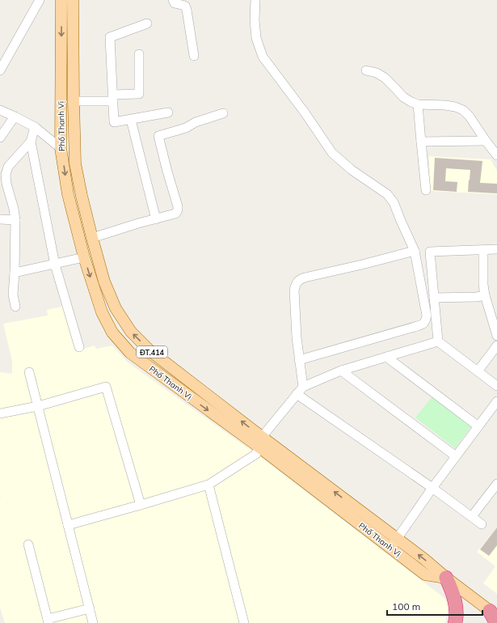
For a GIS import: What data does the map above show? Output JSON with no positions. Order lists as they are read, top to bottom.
{
  "streets": {
    "main road": ["Phố Thanh Vị", "ĐT.414"]
  },
  "scale_bar": "100 m"
}
